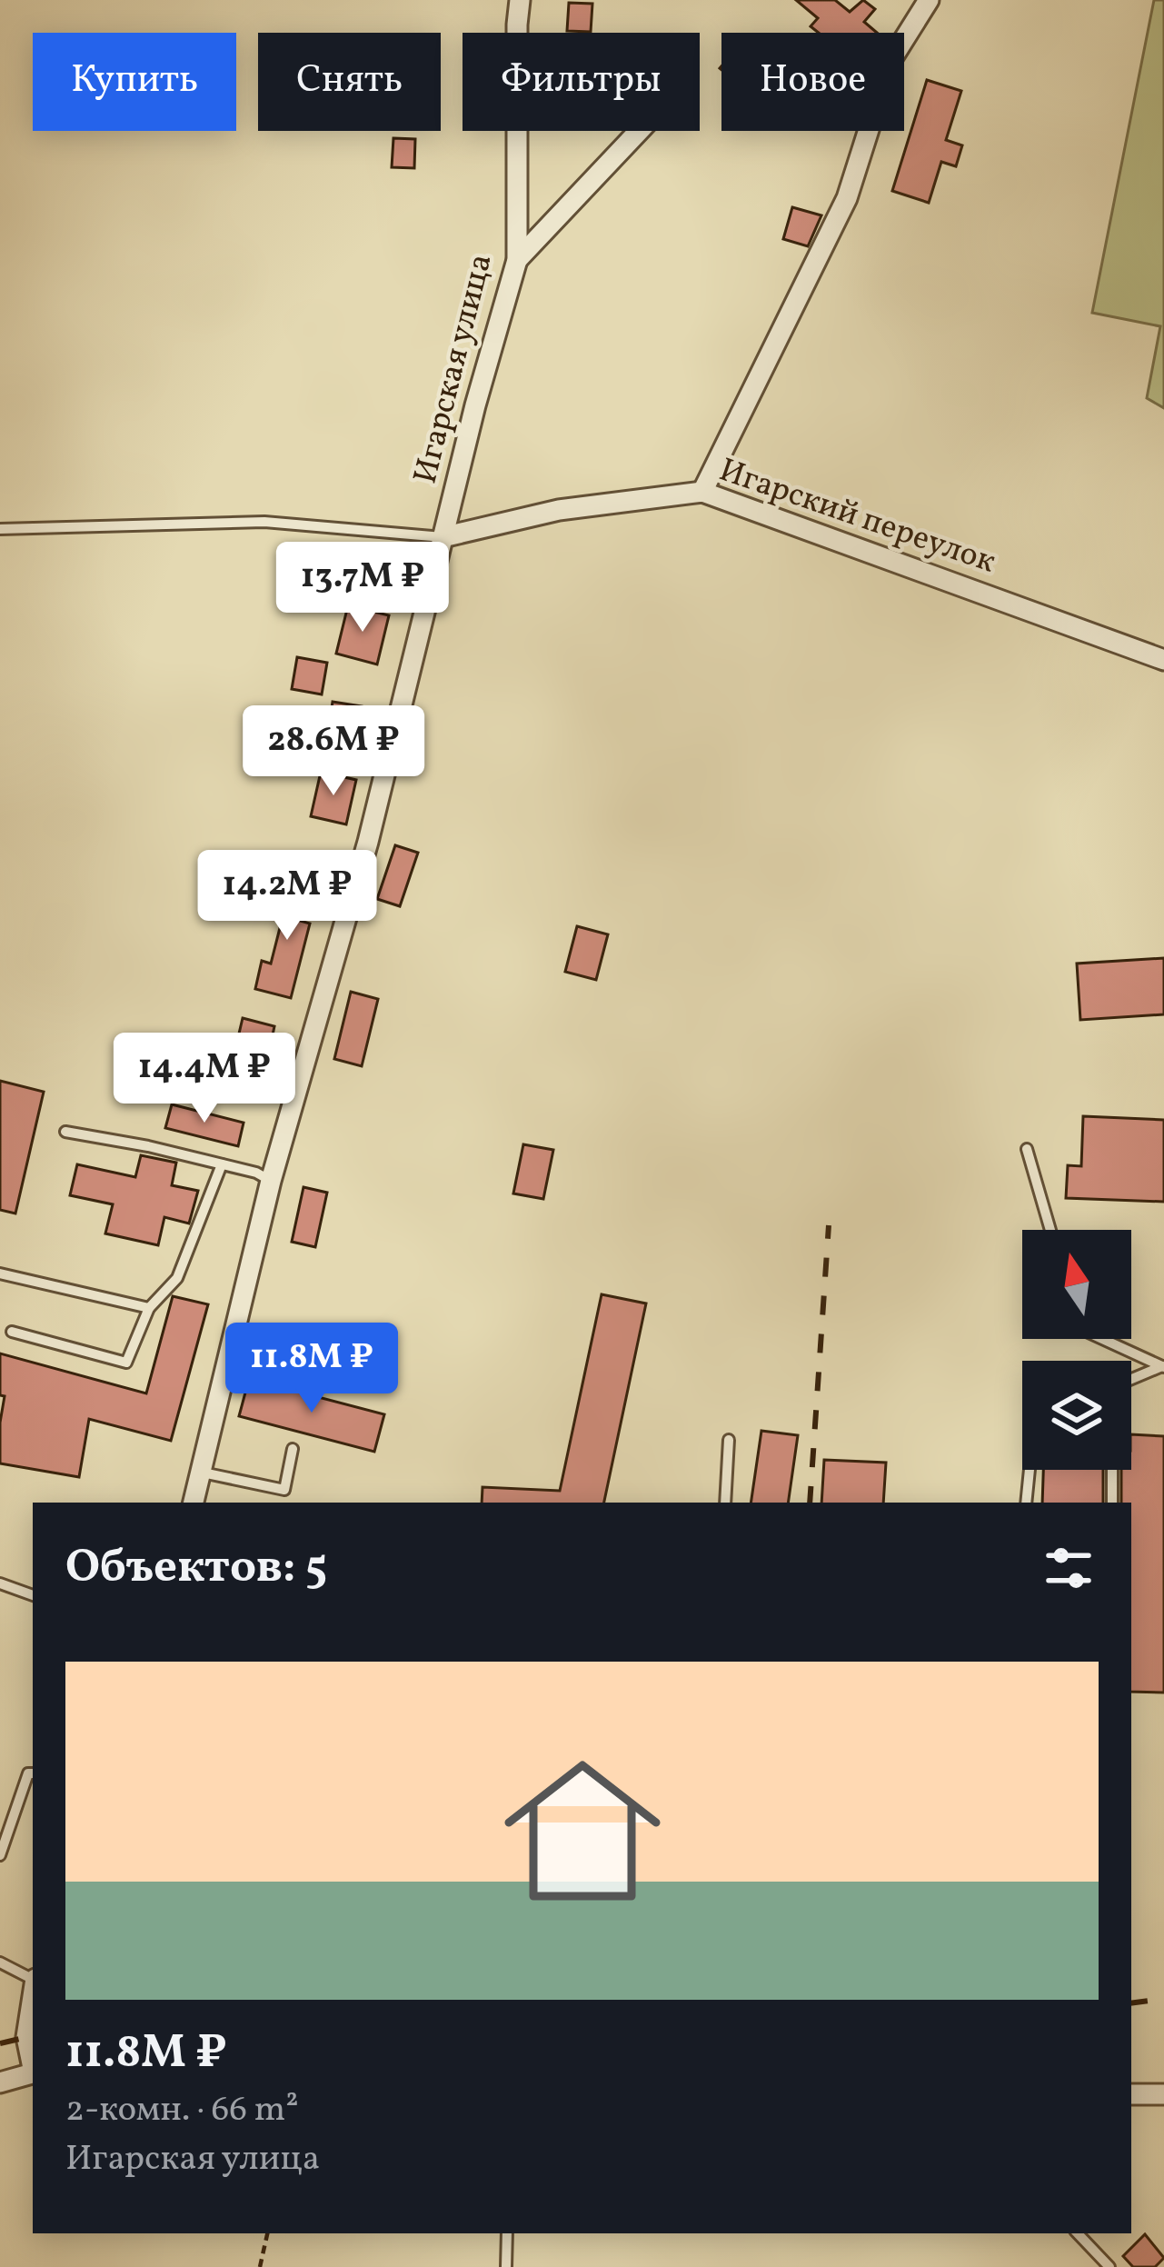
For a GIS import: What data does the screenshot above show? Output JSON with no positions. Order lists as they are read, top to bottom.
{
  "streets": {
    "street": ["Игарская улица", "Игарский переулок"]
  },
  "crossings": [
    ["Игарская улица", "Игарский переулок"]
  ],
  "north": "top",
  "page": {
    "chip": [
      "Купить",
      "Снять",
      "Фильтры",
      "Новое"
    ],
    "price": [
      "13.7M ₽",
      "28.6M ₽",
      "14.2M ₽",
      "14.4M ₽",
      "11.8M ₽"
    ],
    "heading": "Объектов: 5",
    "list": [
      {
        "name": "11.8M ₽",
        "note": "2-комн. · 66 m² · Игарская улица"
      }
    ]
  }
}
